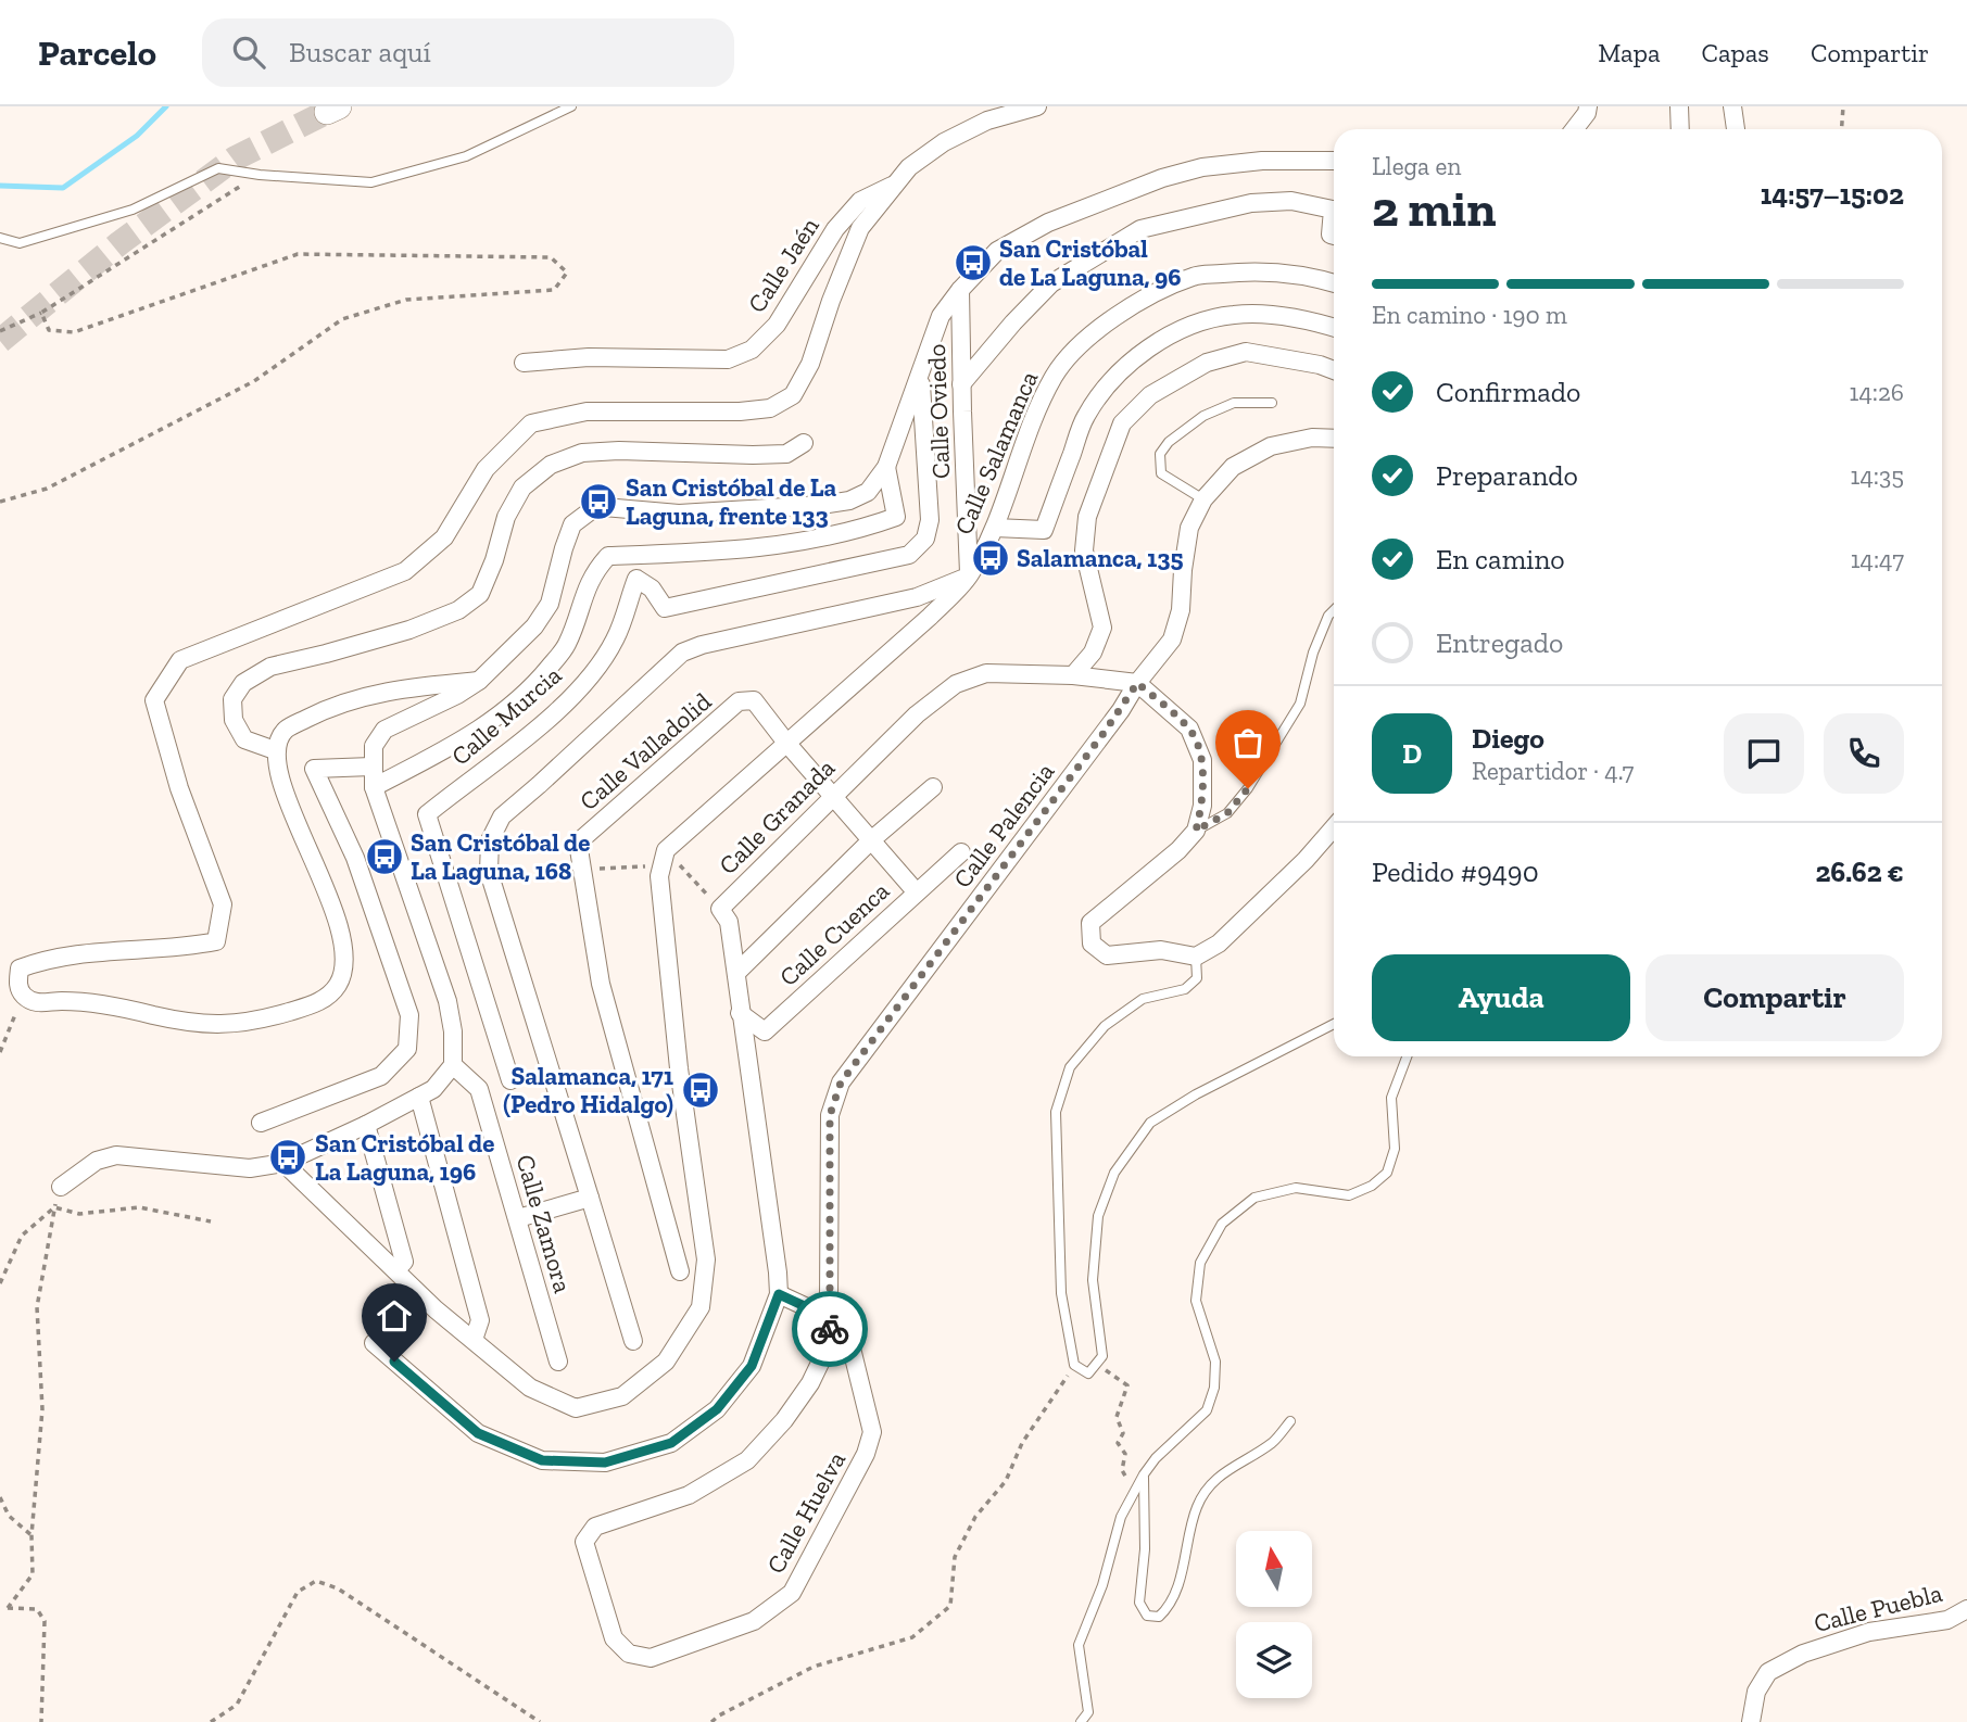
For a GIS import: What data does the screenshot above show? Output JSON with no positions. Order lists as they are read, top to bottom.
{
  "streets": {
    "street": [
      "Calle Jaén",
      "Calle Oviedo",
      "Calle Salamanca",
      "Calle Murcia",
      "Calle Valladolid",
      "Calle Granada",
      "Calle Palencia",
      "Calle Cuenca",
      "Calle Zamora",
      "Calle Huelva",
      "Calle Puebla"
    ]
  },
  "crossings": [
    ["Calle Oviedo", "Calle Salamanca"],
    ["Calle Salamanca", "Calle Valladolid"],
    ["Calle Valladolid", "Calle Granada"],
    ["Calle Valladolid", "Calle Cuenca"],
    ["Calle Granada", "Calle Palencia"],
    ["Calle Granada", "Calle Cuenca"],
    ["Calle Palencia", "Calle Huelva"]
  ],
  "places": {
    "bus stop": [
      "San Cristóbal de La Laguna, 96",
      "San Cristóbal de La Laguna, frente 133",
      "Salamanca, 135",
      "San Cristóbal de La Laguna, 168",
      "Salamanca, 171 (Pedro Hidalgo)",
      "San Cristóbal de La Laguna, 196"
    ]
  },
  "north": "top",
  "page": {
    "header": "Parcelo",
    "search": "Buscar aquí",
    "nav": ["Mapa", "Capas", "Compartir"],
    "heading": ["2 min", "Llega en", "14:57–15:02"],
    "panel": [
      "Diego",
      "Repartidor · 4.7",
      "Pedido #9490",
      "26.62 €"
    ],
    "bar": "En camino · 190 m",
    "list": [
      ["Confirmado", "14:26"],
      ["Preparando", "14:35"],
      ["En camino", "14:47"],
      "Entregado"
    ],
    "round": "D",
    "buttons": ["Ayuda", "Compartir"]
  }
}
